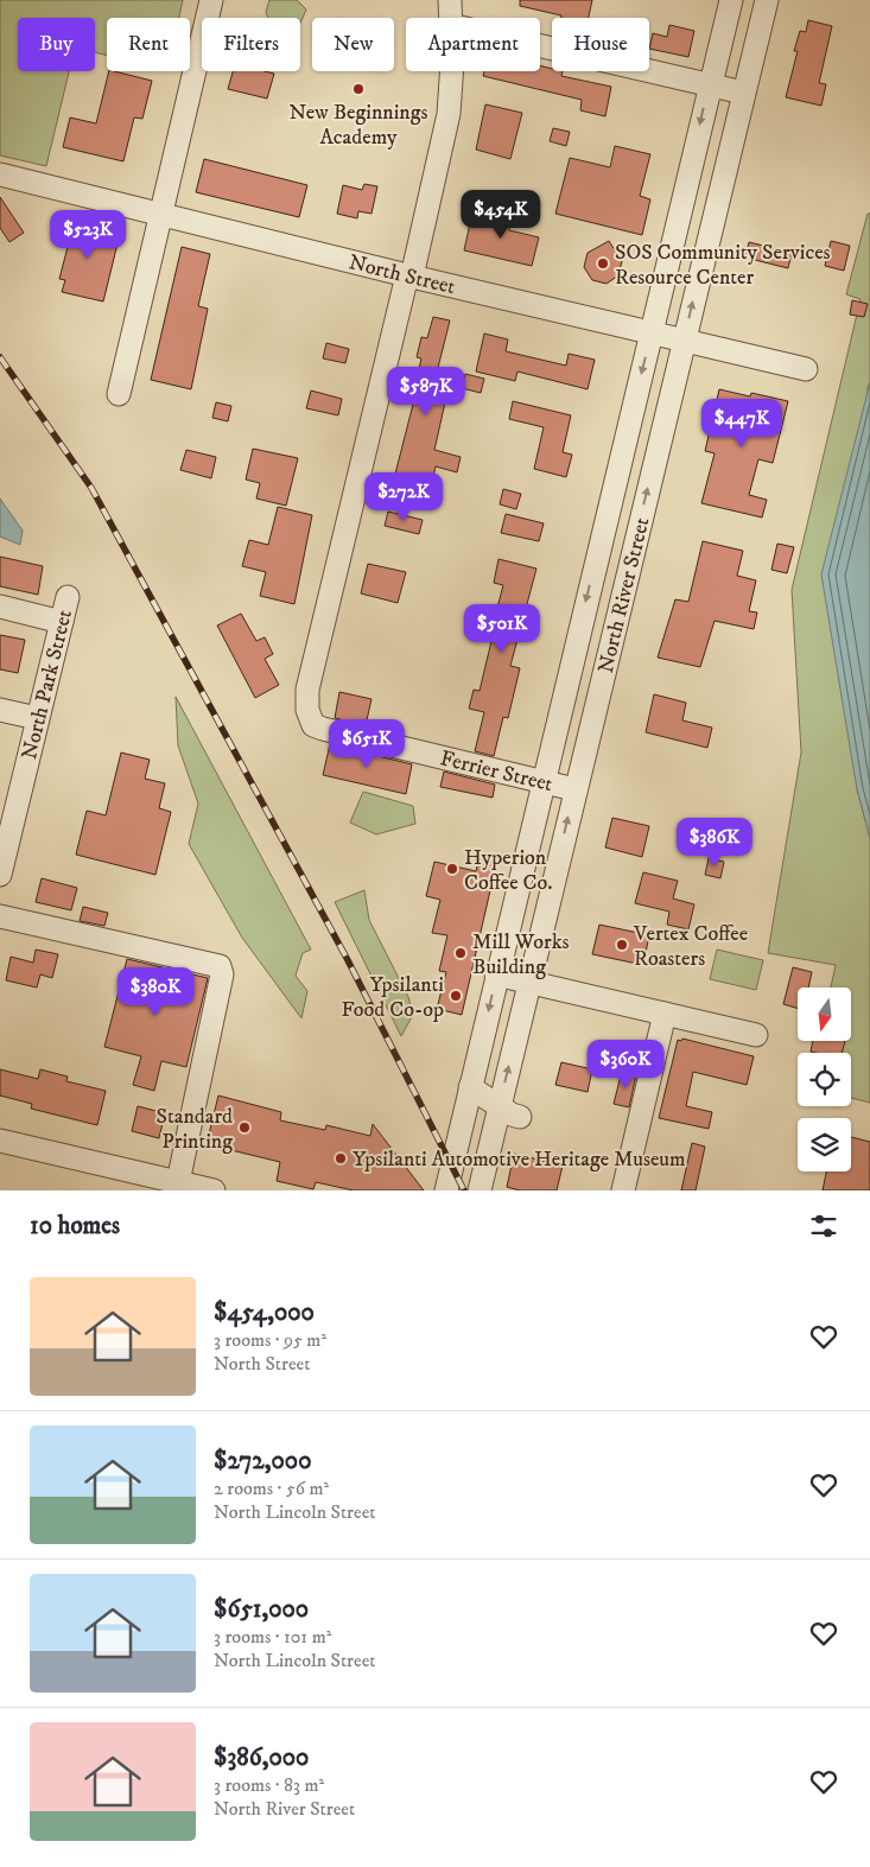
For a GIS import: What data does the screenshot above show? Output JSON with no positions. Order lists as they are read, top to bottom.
{
  "streets": {
    "street": [
      "North Street",
      "North River Street",
      "North Park Street",
      "Ferrier Street"
    ]
  },
  "crossings": [
    ["North Street", "North River Street"],
    ["North Street", "Ferrier Street"],
    ["North River Street", "Ferrier Street"]
  ],
  "places": [
    "New Beginnings Academy",
    "SOS Community Services Resource Center",
    "Hyperion Coffee Co.",
    "Vertex Coffee Roasters",
    "Mill Works Building",
    "Ypsilanti Food Co-op",
    "Standard Printing",
    "Ypsilanti Automotive Heritage Museum"
  ],
  "north": "bottom",
  "page": {
    "chip": [
      "Buy",
      "Rent",
      "Filters",
      "New",
      "Apartment",
      "House"
    ],
    "price": [
      "$454K",
      "$523K",
      "$587K",
      "$447K",
      "$272K",
      "$501K",
      "$651K",
      "$386K",
      "$380K",
      "$360K"
    ],
    "heading": "10 homes",
    "list": [
      {
        "name": "$454,000",
        "note": "3 rooms · 95 m² · North Street"
      },
      {
        "name": "$272,000",
        "note": "2 rooms · 56 m² · North Lincoln Street"
      },
      {
        "name": "$651,000",
        "note": "3 rooms · 101 m² · North Lincoln Street"
      },
      {
        "name": "$386,000",
        "note": "3 rooms · 83 m² · North River Street"
      }
    ]
  }
}
